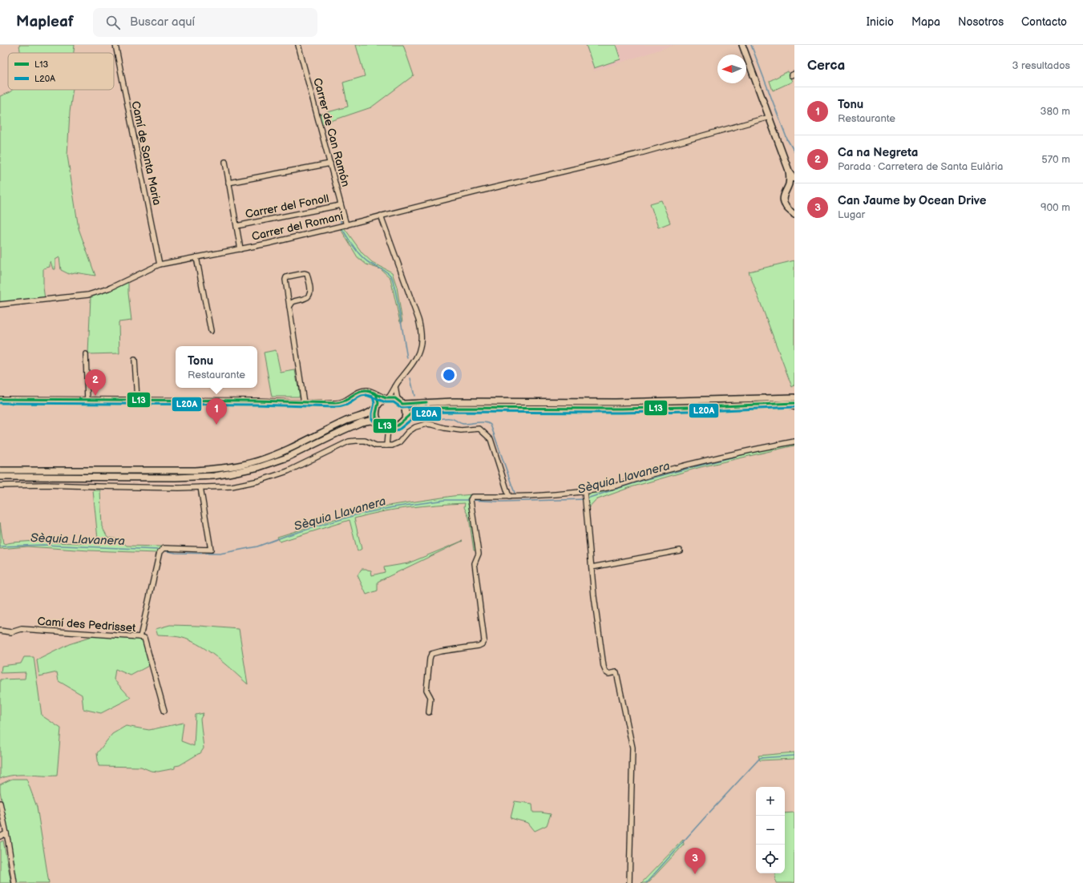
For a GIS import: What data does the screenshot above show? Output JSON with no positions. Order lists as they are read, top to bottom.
{
  "streets": {
    "street": [
      "Carrer de Can Ramón",
      "Camí de Santa Maria",
      "Carrer del Fonoll",
      "Carrer del Romaní",
      "Camí des Pedrisset"
    ]
  },
  "crossings": [
    ["Carrer de Can Ramón", "Carrer del Fonoll"],
    ["Carrer de Can Ramón", "Carrer del Romaní"],
    ["Camí de Santa Maria", "Carrer del Romaní"]
  ],
  "water": ["Sèquia Llavanera"],
  "lines": ["transit line L13", "transit line L20A"],
  "legend": ["L13", "L20A"],
  "north": "left",
  "page": {
    "header": "Mapleaf",
    "search": "Buscar aquí",
    "nav": [
      "Inicio",
      "Mapa",
      "Nosotros",
      "Contacto"
    ],
    "heading": ["Cerca", "3 resultados"],
    "list": [
      {
        "mark": "1",
        "name": "Tonu",
        "note": "Restaurante",
        "value": "380 m"
      },
      {
        "mark": "2",
        "name": "Ca na Negreta",
        "note": "Parada · Carretera de Santa Eulària",
        "value": "570 m"
      },
      {
        "mark": "3",
        "name": "Can Jaume by Ocean Drive",
        "note": "Lugar",
        "value": "900 m"
      }
    ],
    "popup": ["Tonu", "Restaurante"],
    "pins": ["2", "1", "3"],
    "map_buttons": ["+", "−"]
  }
}
